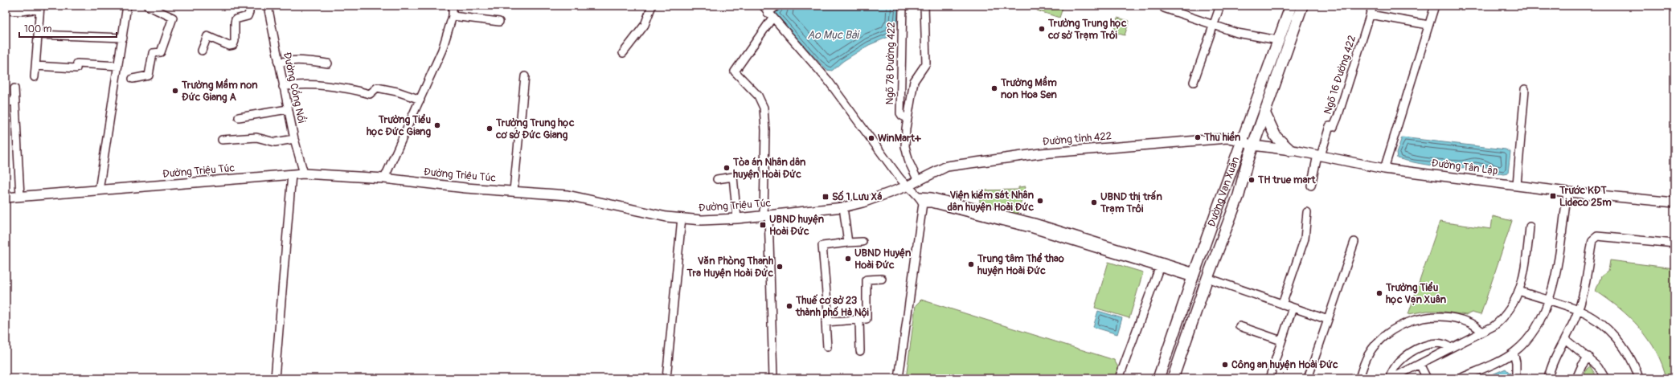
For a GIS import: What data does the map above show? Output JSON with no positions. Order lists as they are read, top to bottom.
{
  "streets": {
    "highway": ["Đường Vạn Xuân"],
    "main road": ["Đường tỉnh 422", "Đường Tân Lập", "Đường Triệu Túc"],
    "street": ["Ngõ 78 Đường 422", "Ngõ 16 Đường 422", "Đường Cổng Nổi"]
  },
  "crossings": [
    ["Ngõ 16 Đường 422", "Đường Tân Lập"],
    ["Đường Cổng Nổi", "Đường Triệu Túc"],
    ["Đường tỉnh 422", "Đường Tân Lập"],
    ["Đường tỉnh 422", "Đường Triệu Túc"],
    ["Đường tỉnh 422", "Đường Vạn Xuân"],
    ["Đường Tân Lập", "Đường Vạn Xuân"]
  ],
  "water": ["Ao Mục Bài"],
  "places": {
    "other": [
      "Trường Trung học cơ sở Trạm Trôi",
      "Trường Mầm non Hoa Sen",
      "Trường Mầm non Đức Giang A",
      "Trường Tiểu học Đức Giang",
      "Trường Trung học cơ sở Đức Giang",
      "Thu hiền",
      "WinMart+",
      "Tòa án Nhân dân huyện Hoài Đức",
      "TH true mart",
      "Viện kiểm sát Nhân dân huyện Hoài Đức",
      "UBND thị trấn Trạm Trôi",
      "UBND Huyện Hoài Đức",
      "Trung tâm Thể thao huyện Hoài Đức",
      "Văn Phòng Thanh Tra Huyện Hoài Đức",
      "Trường Tiểu học Vạn Xuân",
      "Thuế cơ sở 23 thành phố Hà Nội",
      "Công an huyện Hoài Đức"
    ],
    "transit": ["Trước KĐT Lideco 25m", "Số 1 Lưu Xá", "UBND huyện Hoài Đức"]
  },
  "scale_bar": "100 m"
}
